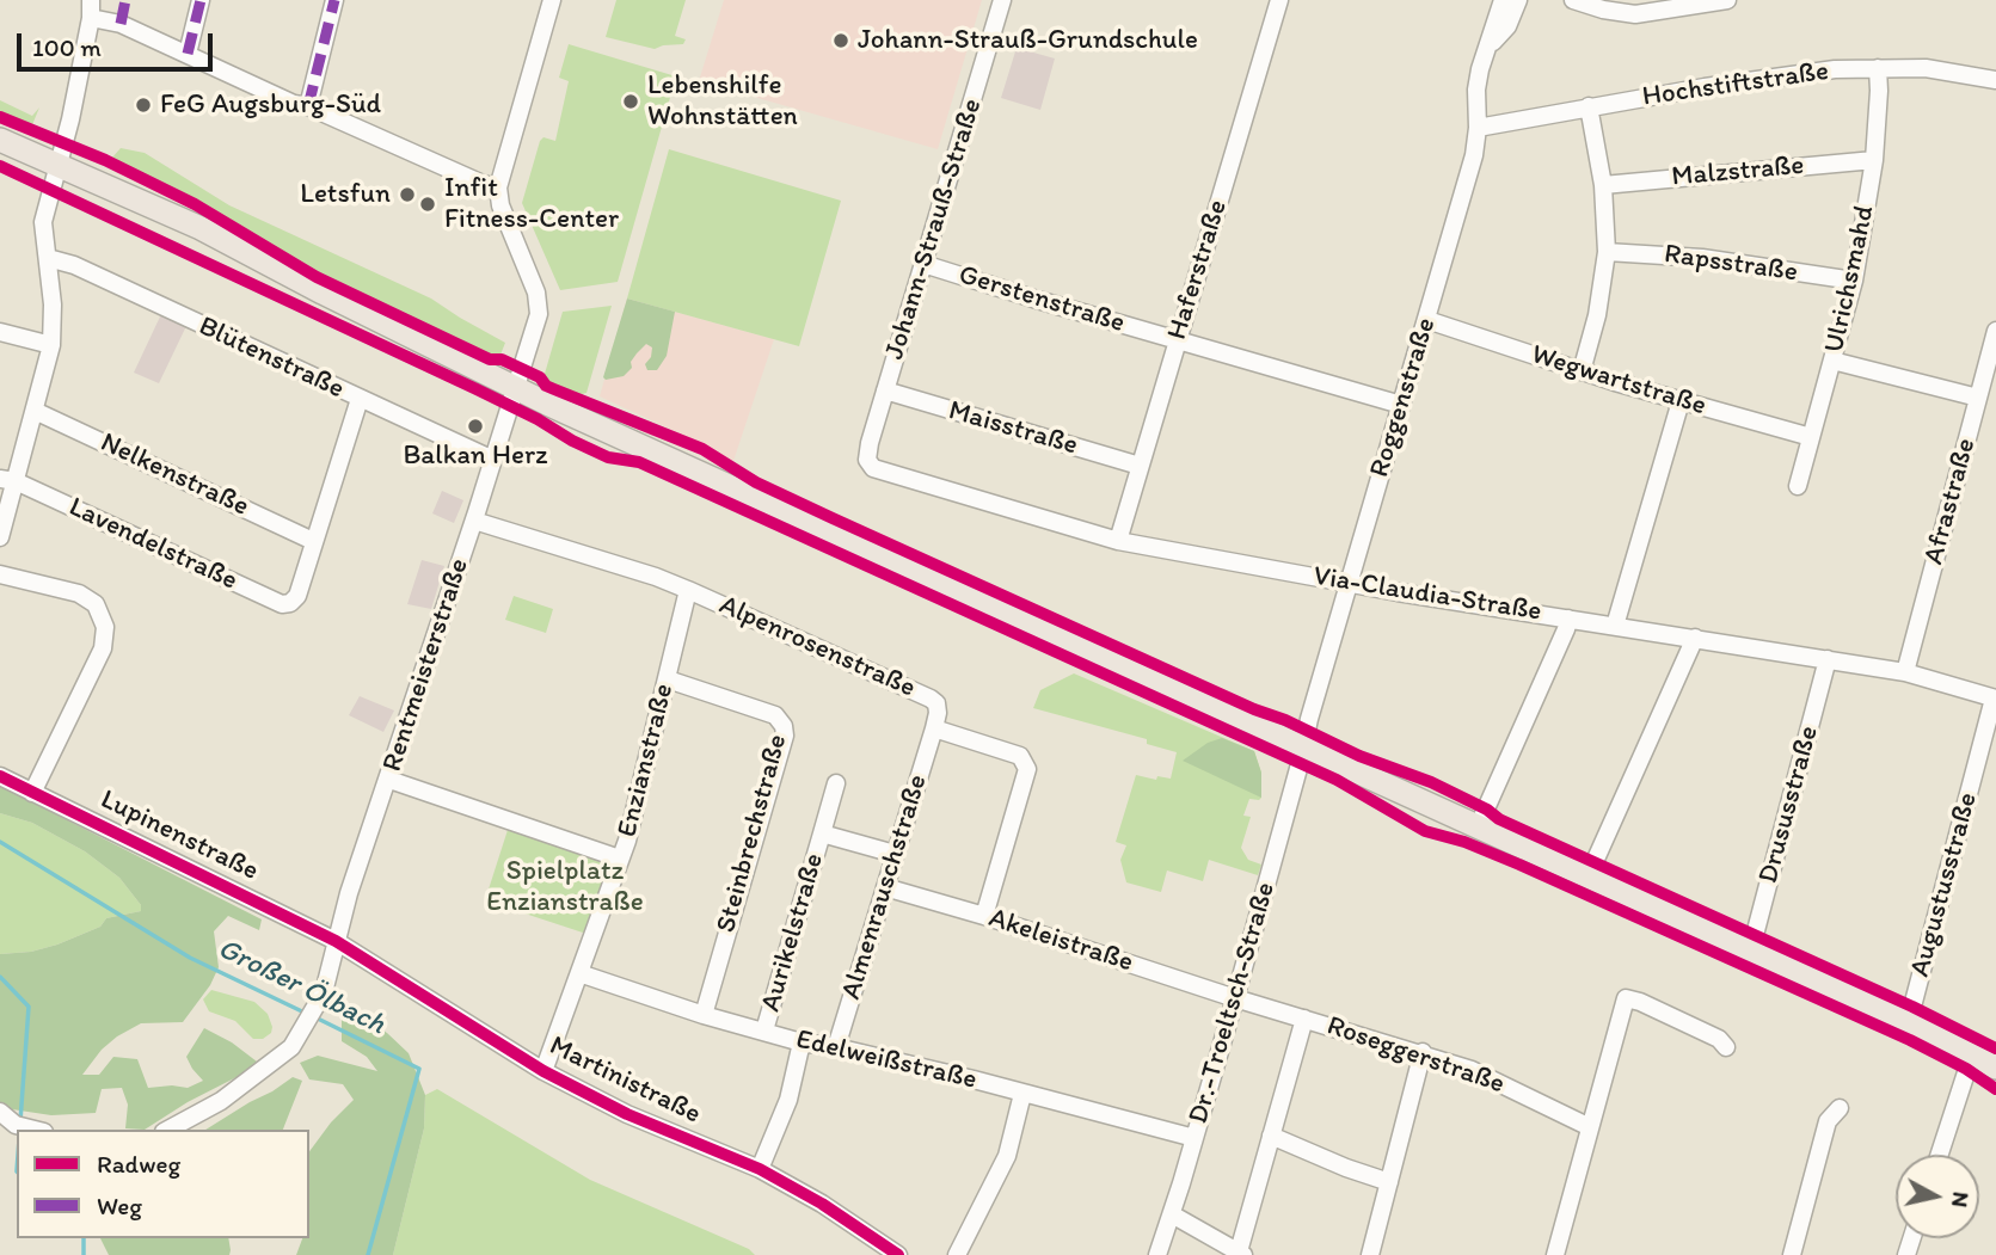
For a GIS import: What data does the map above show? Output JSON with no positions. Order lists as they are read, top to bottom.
{
  "streets": {
    "street": [
      "Hochstiftstraße",
      "Malzstraße",
      "Johann-Strauß-Straße",
      "Rapsstraße",
      "Haferstraße",
      "Ulrichsmahd",
      "Gerstenstraße",
      "Blütenstraße",
      "Wegwartstraße",
      "Roggenstraße",
      "Maisstraße",
      "Nelkenstraße",
      "Afrastraße",
      "Lavendelstraße",
      "Via-Claudia-Straße",
      "Alpenrosenstraße",
      "Rentmeisterstraße",
      "Enzianstraße",
      "Drususstraße",
      "Steinbrechstraße",
      "Lupinenstraße",
      "Augustusstraße",
      "Almenrauschstraße",
      "Aurikelstraße",
      "Akeleistraße",
      "Dr.-Troeltsch-Straße",
      "Roseggerstraße",
      "Edelweißstraße",
      "Martinistraße"
    ]
  },
  "crossings": [
    ["Hochstiftstraße", "Ulrichsmahd"],
    ["Hochstiftstraße", "Roggenstraße"],
    ["Malzstraße", "Ulrichsmahd"],
    ["Johann-Strauß-Straße", "Gerstenstraße"],
    ["Johann-Strauß-Straße", "Maisstraße"],
    ["Johann-Strauß-Straße", "Via-Claudia-Straße"],
    ["Rapsstraße", "Ulrichsmahd"],
    ["Haferstraße", "Gerstenstraße"],
    ["Haferstraße", "Maisstraße"],
    ["Haferstraße", "Via-Claudia-Straße"],
    ["Ulrichsmahd", "Wegwartstraße"],
    ["Gerstenstraße", "Roggenstraße"],
    ["Blütenstraße", "Rentmeisterstraße"],
    ["Wegwartstraße", "Roggenstraße"],
    ["Roggenstraße", "Via-Claudia-Straße"],
    ["Roggenstraße", "Dr.-Troeltsch-Straße"],
    ["Nelkenstraße", "Lavendelstraße"],
    ["Afrastraße", "Via-Claudia-Straße"],
    ["Via-Claudia-Straße", "Drususstraße"],
    ["Via-Claudia-Straße", "Augustusstraße"],
    ["Alpenrosenstraße", "Rentmeisterstraße"],
    ["Alpenrosenstraße", "Enzianstraße"],
    ["Alpenrosenstraße", "Almenrauschstraße"],
    ["Alpenrosenstraße", "Akeleistraße"],
    ["Rentmeisterstraße", "Lupinenstraße"],
    ["Rentmeisterstraße", "Martinistraße"],
    ["Enzianstraße", "Steinbrechstraße"],
    ["Enzianstraße", "Edelweißstraße"],
    ["Enzianstraße", "Martinistraße"],
    ["Steinbrechstraße", "Edelweißstraße"],
    ["Lupinenstraße", "Martinistraße"],
    ["Almenrauschstraße", "Aurikelstraße"],
    ["Almenrauschstraße", "Akeleistraße"],
    ["Almenrauschstraße", "Edelweißstraße"],
    ["Aurikelstraße", "Edelweißstraße"],
    ["Akeleistraße", "Dr.-Troeltsch-Straße"],
    ["Akeleistraße", "Roseggerstraße"],
    ["Dr.-Troeltsch-Straße", "Roseggerstraße"],
    ["Dr.-Troeltsch-Straße", "Edelweißstraße"]
  ],
  "water": ["Großer Ölbach"],
  "parks": ["Spielplatz Enzianstraße"],
  "places": [
    "Johann-Strauß-Grundschule",
    "Lebenshilfe Wohnstätten",
    "FeG Augsburg-Süd",
    "Letsfun",
    "Infit Fitness-Center",
    "Balkan Herz"
  ],
  "legend": ["Radweg", "Weg"],
  "scale_bar": "100 m",
  "north": "right"
}
